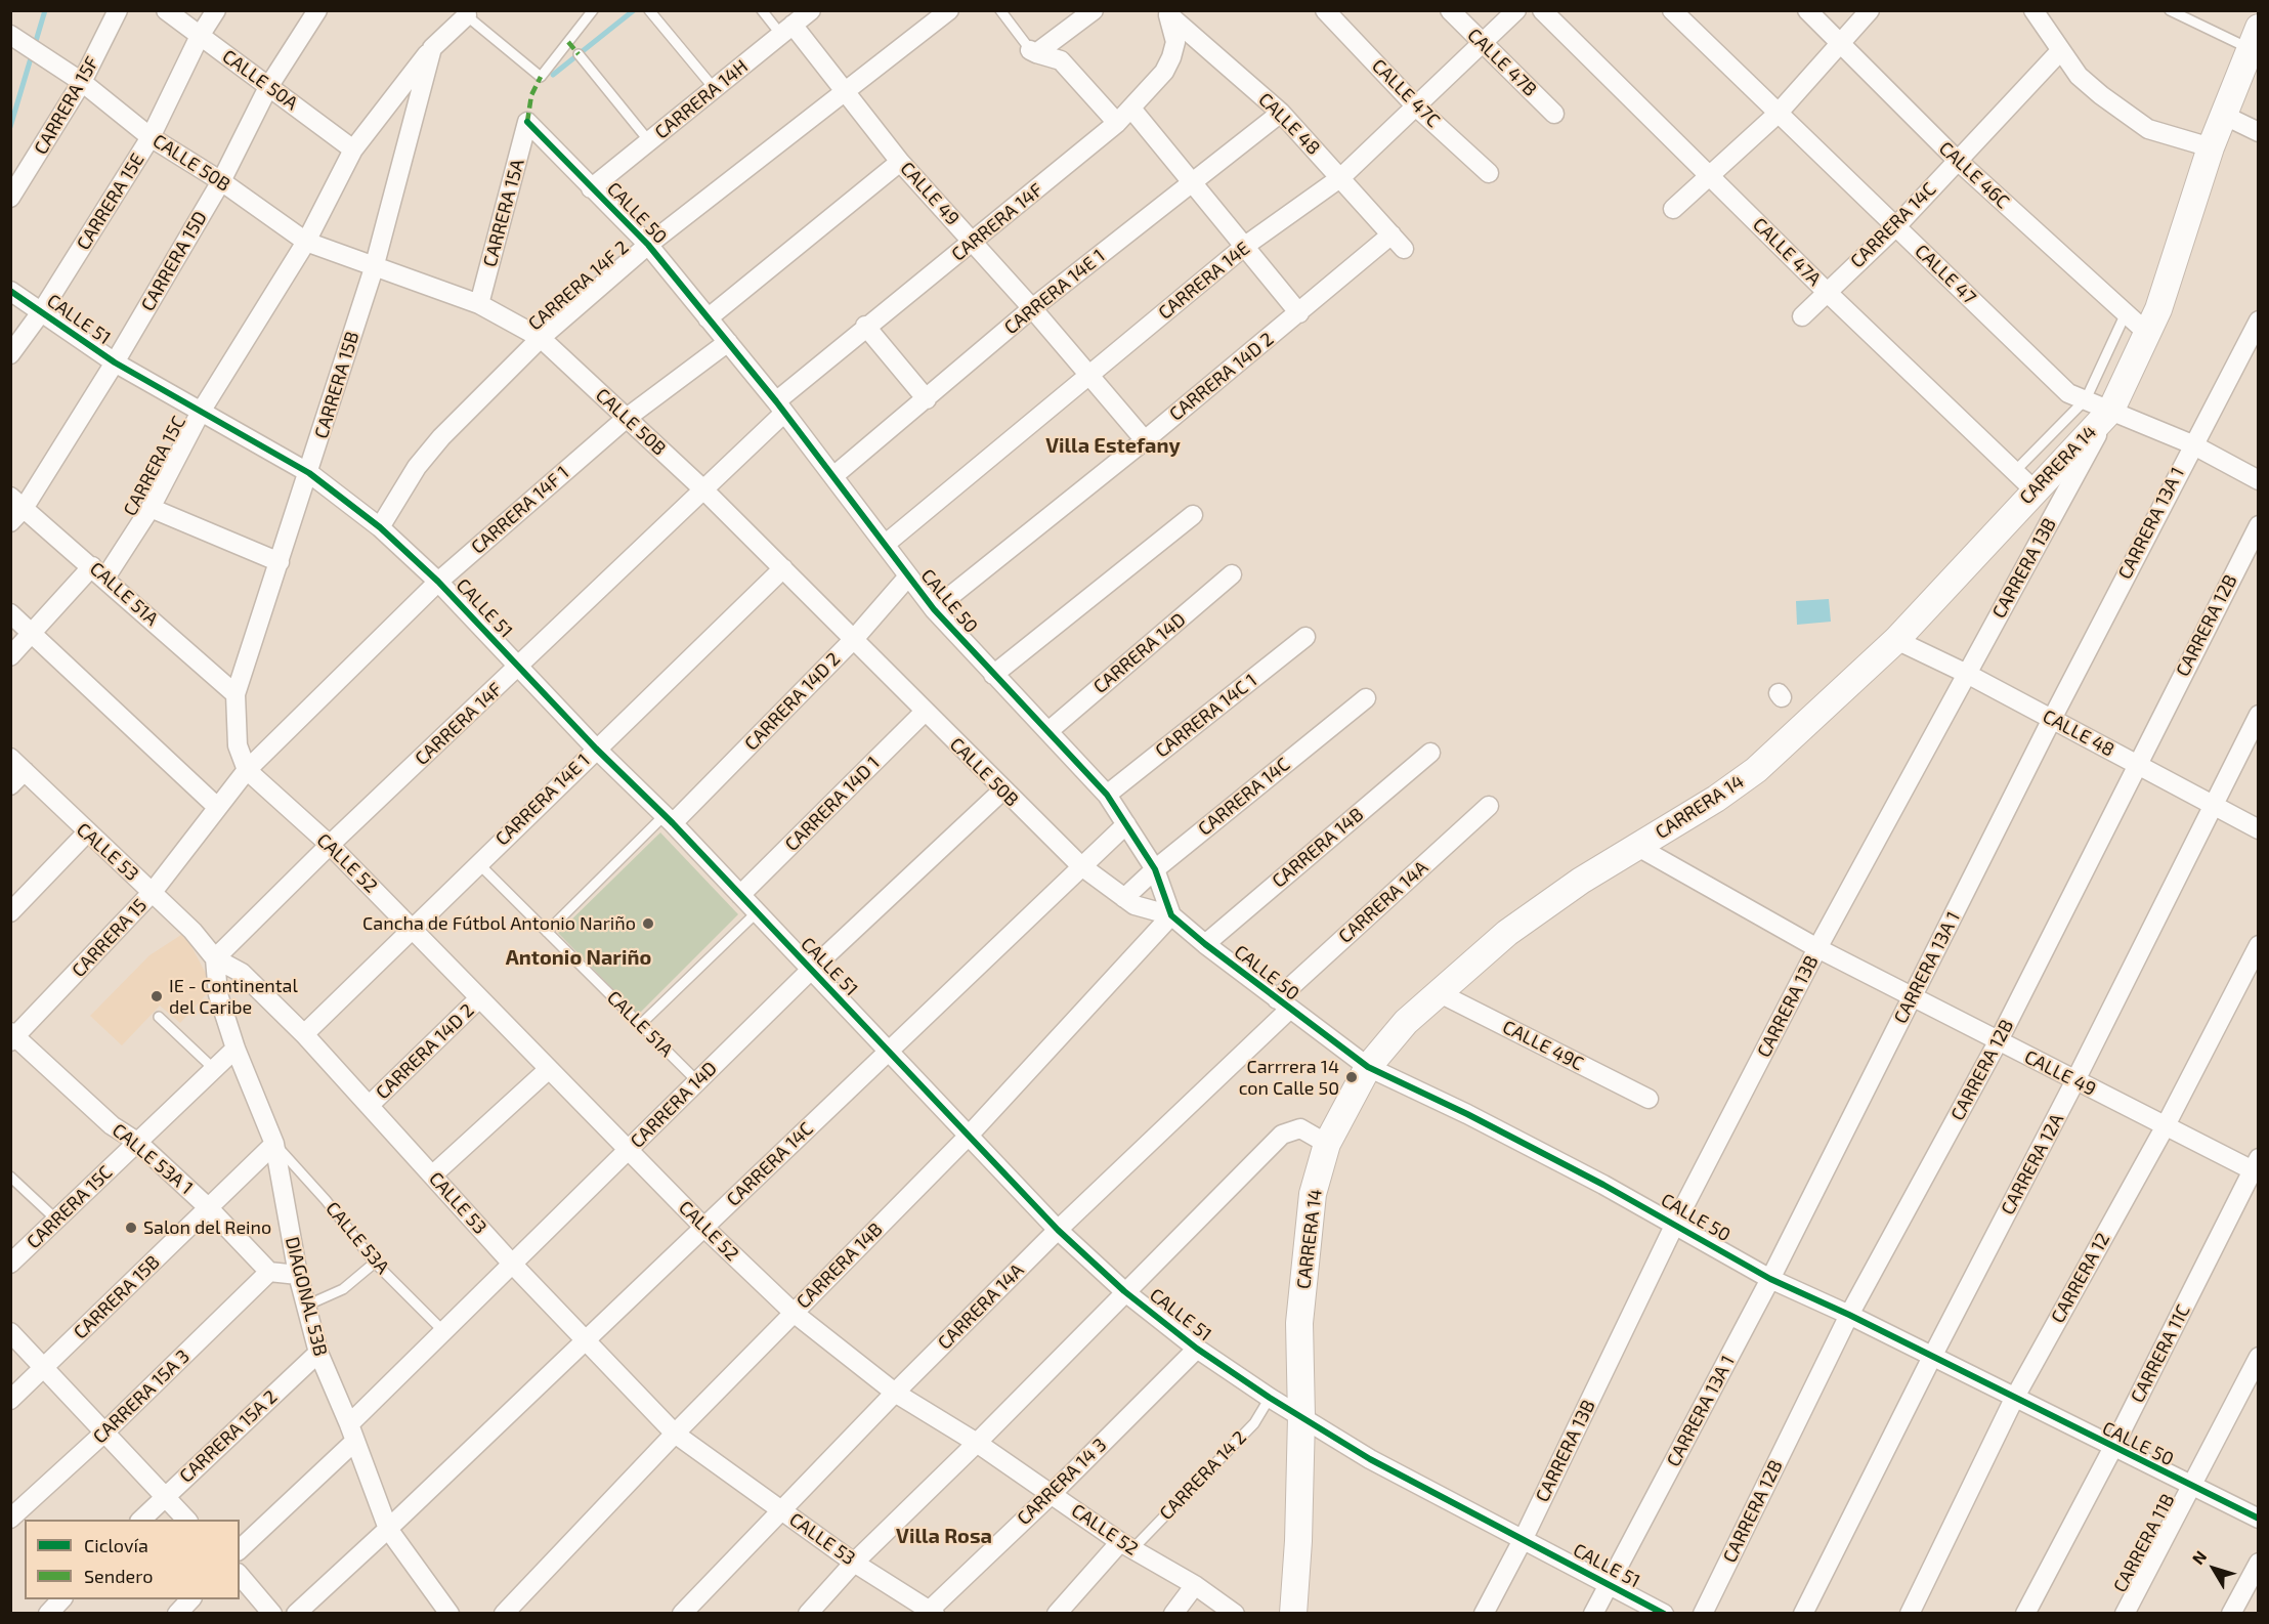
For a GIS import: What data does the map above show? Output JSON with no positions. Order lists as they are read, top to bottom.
{
  "streets": {
    "main road": ["CARRERA 14"],
    "street": [
      "CALLE 47B",
      "CALLE 50A",
      "CALLE 47C",
      "CARRERA 14H",
      "CARRERA 15F",
      "CALLE 48",
      "CALLE 50B",
      "CALLE 46C",
      "CALLE 49",
      "CARRERA 15E",
      "CARRERA 15A",
      "CALLE 50",
      "CARRERA 14F",
      "CARRERA 14C",
      "CALLE 47A",
      "CARRERA 15D",
      "CALLE 47",
      "CARRERA 14E",
      "CARRERA 14F 2",
      "CARRERA 14E 1",
      "CALLE 51",
      "CARRERA 14D 2",
      "CARRERA 15B",
      "CARRERA 15C",
      "CARRERA 14F 1",
      "CARRERA 13A 1",
      "CARRERA 13B",
      "CALLE 51A",
      "CARRERA 12B",
      "CARRERA 14D",
      "CARRERA 14C 1",
      "CARRERA 14D 1",
      "CARRERA 14B",
      "CALLE 53",
      "CALLE 52",
      "CARRERA 14A",
      "CARRERA 15",
      "CALLE 49C",
      "CALLE 53A 1",
      "CARRERA 12A",
      "CARRERA 12",
      "DIAGONAL 53B",
      "CARRERA 11C",
      "CARRERA 15A 3",
      "CARRERA 15A 2",
      "CARRERA 14 2",
      "CARRERA 14 3",
      "CARRERA 11B"
    ],
    "lane": ["CALLE 53A"]
  },
  "crossings": [
    ["CALLE 47B", "CARRERA 14E"],
    ["CALLE 50A", "CARRERA 15E"],
    ["CALLE 50A", "CARRERA 15D"],
    ["CALLE 50A", "CARRERA 15C"],
    ["CALLE 47C", "CARRERA 14E"],
    ["CARRERA 14H", "CALLE 49"],
    ["CARRERA 14H", "CALLE 50"],
    ["CARRERA 15F", "CALLE 50B"],
    ["CALLE 48", "CARRERA 14F"],
    ["CALLE 48", "CARRERA 14E"],
    ["CALLE 48", "CARRERA 14E 1"],
    ["CALLE 48", "CARRERA 14D 2"],
    ["CALLE 48", "CARRERA 14"],
    ["CALLE 48", "CARRERA 13A 1"],
    ["CALLE 48", "CARRERA 13B"],
    ["CALLE 48", "CARRERA 12B"],
    ["CALLE 48", "CARRERA 12A"],
    ["CALLE 50B", "CARRERA 15E"],
    ["CALLE 50B", "CARRERA 15A"],
    ["CALLE 50B", "CALLE 50"],
    ["CALLE 50B", "CARRERA 14F"],
    ["CALLE 50B", "CARRERA 14C"],
    ["CALLE 50B", "CARRERA 15D"],
    ["CALLE 50B", "CARRERA 14F 2"],
    ["CALLE 50B", "CARRERA 14E 1"],
    ["CALLE 50B", "CARRERA 14D 2"],
    ["CALLE 50B", "CARRERA 15B"],
    ["CALLE 50B", "CARRERA 15C"],
    ["CALLE 50B", "CARRERA 14F 1"],
    ["CALLE 50B", "CARRERA 14D"],
    ["CALLE 50B", "CARRERA 14D 1"],
    ["CALLE 50B", "CARRERA 14B"],
    ["CALLE 46C", "CARRERA 14C"],
    ["CALLE 46C", "CARRERA 14"],
    ["CALLE 49", "CARRERA 14F"],
    ["CALLE 49", "CARRERA 14E"],
    ["CALLE 49", "CARRERA 14F 2"],
    ["CALLE 49", "CARRERA 14E 1"],
    ["CALLE 49", "CARRERA 14D 2"],
    ["CALLE 49", "CARRERA 14"],
    ["CALLE 49", "CARRERA 13A 1"],
    ["CALLE 49", "CARRERA 13B"],
    ["CALLE 49", "CARRERA 12B"],
    ["CALLE 49", "CARRERA 12A"],
    ["CALLE 49", "CARRERA 12"],
    ["CALLE 49", "CARRERA 11C"],
    ["CARRERA 15E", "CALLE 51"],
    ["CARRERA 15A", "CALLE 50"],
    ["CALLE 50", "CARRERA 14F"],
    ["CALLE 50", "CARRERA 14C"],
    ["CALLE 50", "CARRERA 14E"],
    ["CALLE 50", "CARRERA 14F 2"],
    ["CALLE 50", "CARRERA 14E 1"],
    ["CALLE 50", "CARRERA 14D 2"],
    ["CALLE 50", "CARRERA 14"],
    ["CALLE 50", "CARRERA 14F 1"],
    ["CALLE 50", "CARRERA 13A 1"],
    ["CALLE 50", "CARRERA 13B"],
    ["CALLE 50", "CARRERA 12B"],
    ["CALLE 50", "CARRERA 14D"],
    ["CALLE 50", "CARRERA 14C 1"],
    ["CALLE 50", "CARRERA 14B"],
    ["CALLE 50", "CARRERA 14A"],
    ["CALLE 50", "CARRERA 12A"],
    ["CALLE 50", "CARRERA 12"],
    ["CALLE 50", "CARRERA 11C"],
    ["CALLE 50", "CARRERA 11B"],
    ["CARRERA 14F", "CALLE 51"],
    ["CARRERA 14F", "CALLE 53"],
    ["CARRERA 14F", "CALLE 52"],
    ["CARRERA 14F", "DIAGONAL 53B"],
    ["CARRERA 14C", "CALLE 47A"],
    ["CARRERA 14C", "CALLE 47"],
    ["CARRERA 14C", "CALLE 51"],
    ["CARRERA 14C", "CALLE 53"],
    ["CARRERA 14C", "CALLE 52"],
    ["CARRERA 14C", "DIAGONAL 53B"],
    ["CALLE 47A", "CARRERA 14"],
    ["CARRERA 15D", "CALLE 51"],
    ["CARRERA 15D", "CALLE 51A"],
    ["CALLE 47", "CARRERA 14"],
    ["CALLE 47", "CARRERA 13A 1"],
    ["CALLE 47", "CARRERA 13B"],
    ["CARRERA 14F 2", "CALLE 51"],
    ["CARRERA 14E 1", "CALLE 51"],
    ["CARRERA 14E 1", "CALLE 51A"],
    ["CARRERA 14E 1", "CALLE 53"],
    ["CARRERA 14E 1", "CALLE 52"],
    ["CALLE 51", "CARRERA 14D 2"],
    ["CALLE 51", "CARRERA 15B"],
    ["CALLE 51", "CARRERA 14"],
    ["CALLE 51", "CARRERA 15C"],
    ["CALLE 51", "CARRERA 14F 1"],
    ["CALLE 51", "CARRERA 13A 1"],
    ["CALLE 51", "CARRERA 13B"],
    ["CALLE 51", "CARRERA 14D"],
    ["CALLE 51", "CARRERA 14D 1"],
    ["CALLE 51", "CARRERA 14B"],
    ["CALLE 51", "CARRERA 14A"],
    ["CALLE 51", "CARRERA 14 2"],
    ["CALLE 51", "CARRERA 14 3"],
    ["CARRERA 14D 2", "CALLE 51A"],
    ["CARRERA 14D 2", "CALLE 53"],
    ["CARRERA 14D 2", "CALLE 52"],
    ["CARRERA 15B", "CARRERA 15C"],
    ["CARRERA 15B", "CARRERA 14F 1"],
    ["CARRERA 15B", "CALLE 51A"],
    ["CARRERA 15B", "CALLE 52"],
    ["CARRERA 15B", "CARRERA 15"],
    ["CARRERA 15B", "CALLE 53A 1"],
    ["CARRERA 15B", "CALLE 53A"],
    ["CARRERA 15B", "DIAGONAL 53B"],
    ["CARRERA 14", "CARRERA 13B"],
    ["CARRERA 14", "CALLE 49C"],
    ["CARRERA 15C", "CALLE 51A"],
    ["CARRERA 15C", "CALLE 53A 1"],
    ["CARRERA 15C", "DIAGONAL 53B"],
    ["CARRERA 14F 1", "CALLE 52"],
    ["CARRERA 14F 1", "CARRERA 15"],
    ["CALLE 51A", "CARRERA 14D"],
    ["CARRERA 14D", "CALLE 53"],
    ["CARRERA 14D", "CALLE 52"],
    ["CARRERA 14D", "CALLE 53A"],
    ["CARRERA 14D", "DIAGONAL 53B"],
    ["CARRERA 14B", "CALLE 53"],
    ["CARRERA 14B", "CALLE 52"],
    ["CALLE 53", "CARRERA 14A"],
    ["CALLE 53", "CARRERA 15"],
    ["CALLE 53", "DIAGONAL 53B"],
    ["CALLE 53", "CARRERA 14 3"],
    ["CALLE 52", "CARRERA 14A"],
    ["CALLE 52", "CARRERA 15"],
    ["CALLE 52", "CARRERA 14 2"],
    ["CALLE 52", "CARRERA 14 3"],
    ["CARRERA 15", "CALLE 53A 1"],
    ["CALLE 53A 1", "CARRERA 15A 3"],
    ["CALLE 53A", "DIAGONAL 53B"],
    ["DIAGONAL 53B", "CARRERA 15A 2"]
  ],
  "districts": ["Villa Estefany", "Antonio Nariño", "Villa Rosa"],
  "places": [
    "Cancha de Fútbol Antonio Nariño",
    "IE - Continental del Caribe",
    "Carrrera 14 con Calle 50",
    "Salon del Reino"
  ],
  "legend": ["Ciclovía", "Sendero"],
  "north": "top left"
}
